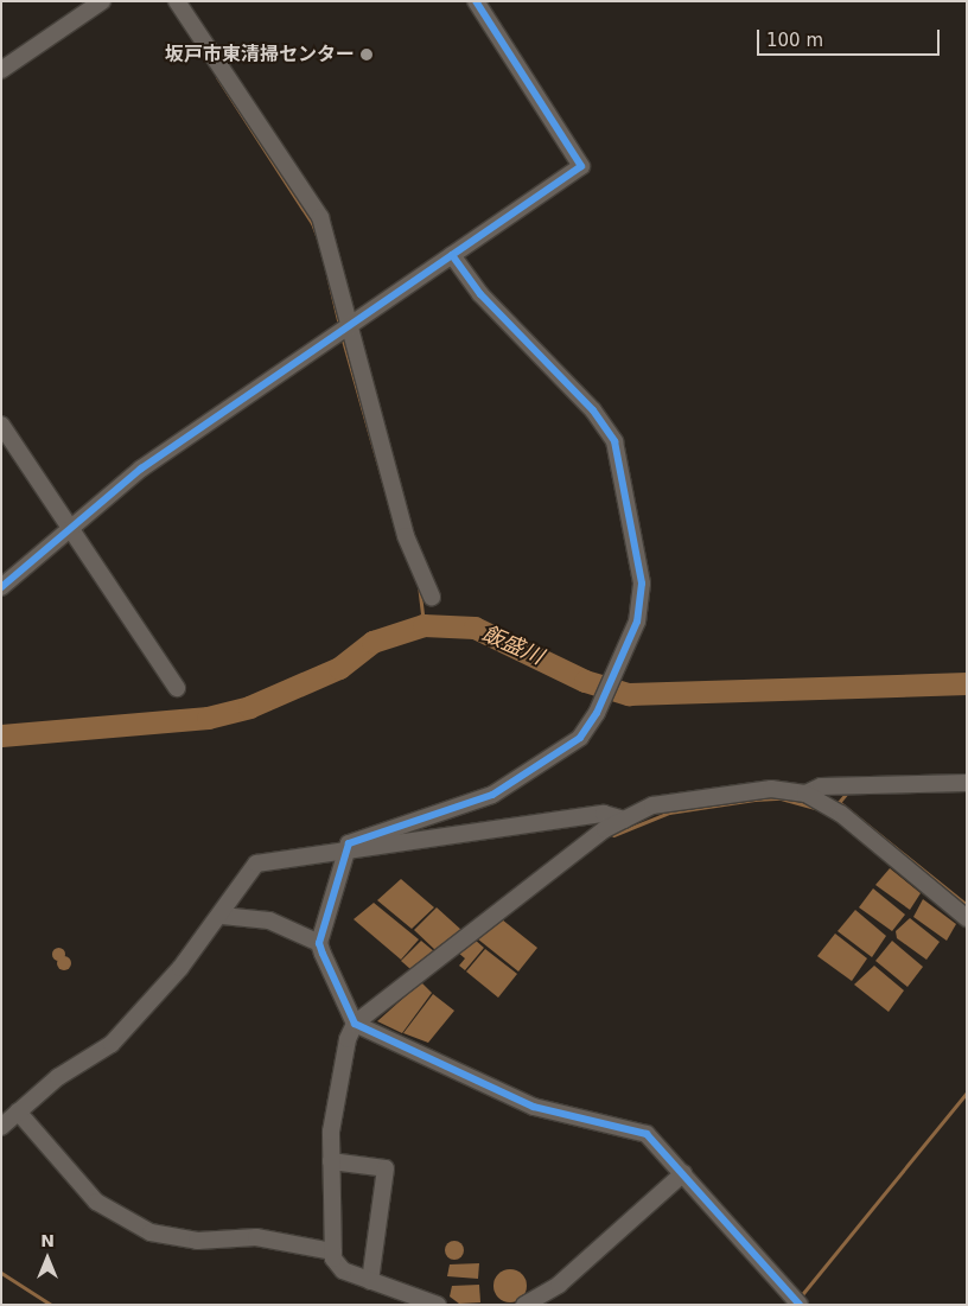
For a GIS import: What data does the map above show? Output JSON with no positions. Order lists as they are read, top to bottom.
{
  "water": ["飯盛川"],
  "places": ["坂戸市東清掃センター"],
  "scale_bar": "100 m",
  "north": "top"
}
